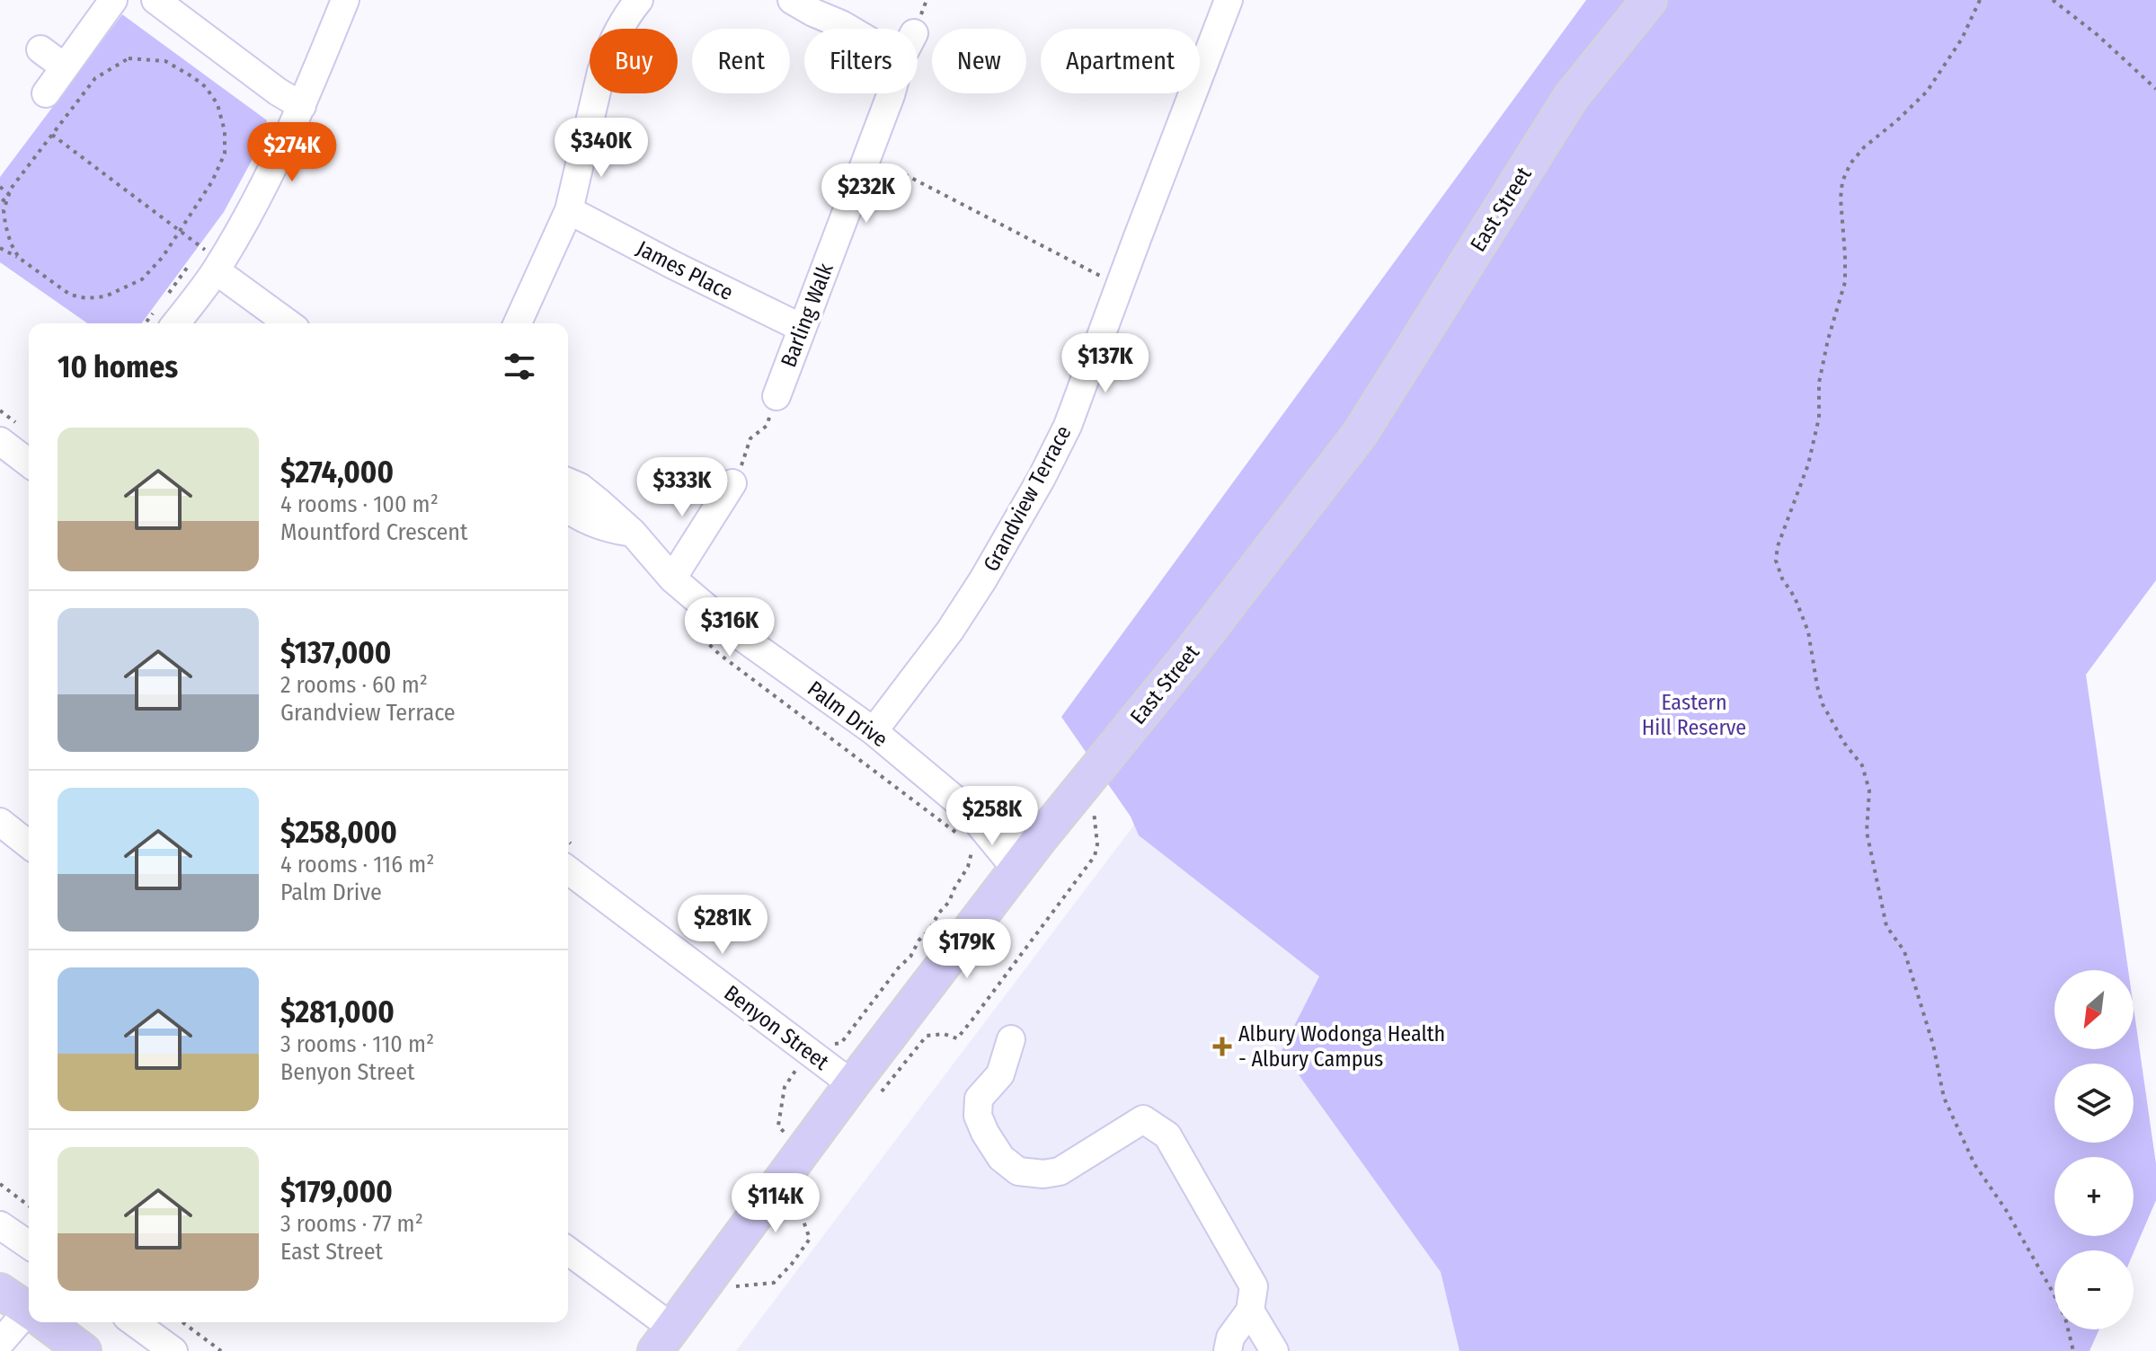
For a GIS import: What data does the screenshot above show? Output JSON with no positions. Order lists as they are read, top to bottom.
{
  "streets": {
    "main road": ["East Street"],
    "street": [
      "James Place",
      "Barling Walk",
      "Grandview Terrace",
      "Palm Drive",
      "Benyon Street"
    ]
  },
  "crossings": [
    ["East Street", "Palm Drive"],
    ["East Street", "Benyon Street"],
    ["James Place", "Barling Walk"],
    ["Grandview Terrace", "Palm Drive"]
  ],
  "parks": ["Eastern Hill Reserve"],
  "places": {
    "health": ["Albury Wodonga Health - Albury Campus"]
  },
  "north": "bottom left",
  "page": {
    "chip": [
      "Buy",
      "Rent",
      "Filters",
      "New",
      "Apartment"
    ],
    "price": [
      "$340K",
      "$274K",
      "$232K",
      "$137K",
      "$333K",
      "$316K",
      "$258K",
      "$281K",
      "$179K",
      "$114K"
    ],
    "heading": "10 homes",
    "list": [
      {
        "name": "$274,000",
        "note": "4 rooms · 100 m² · Mountford Crescent"
      },
      {
        "name": "$137,000",
        "note": "2 rooms · 60 m² · Grandview Terrace"
      },
      {
        "name": "$258,000",
        "note": "4 rooms · 116 m² · Palm Drive"
      },
      {
        "name": "$281,000",
        "note": "3 rooms · 110 m² · Benyon Street"
      },
      {
        "name": "$179,000",
        "note": "3 rooms · 77 m² · East Street"
      }
    ],
    "map_buttons": ["+", "−"]
  }
}
